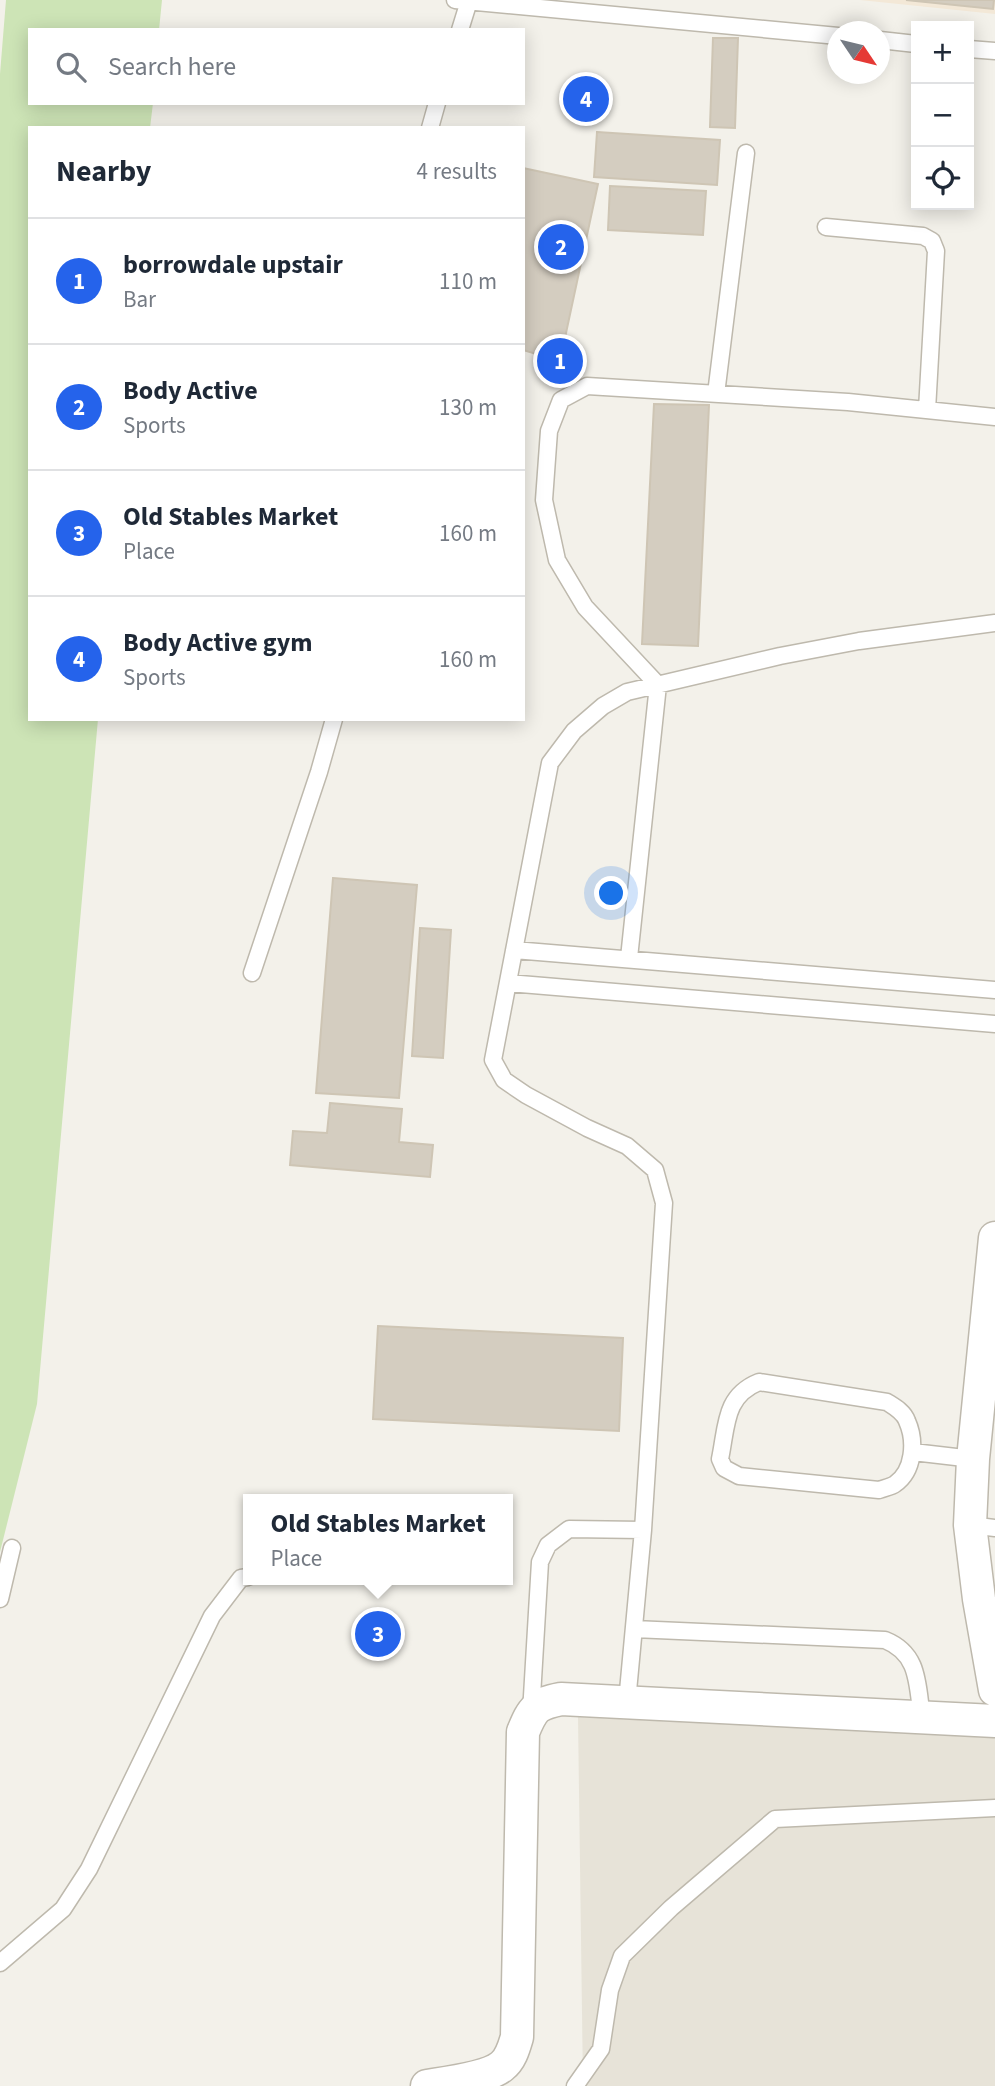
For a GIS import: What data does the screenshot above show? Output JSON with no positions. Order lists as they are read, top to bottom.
{
  "north": "bottom right",
  "page": {
    "map_buttons": ["+", "−"],
    "search": "Search here",
    "pins": [
      "4",
      "2",
      "1",
      "3"
    ],
    "heading": ["Nearby", "4 results"],
    "list": [
      {
        "mark": "1",
        "name": "borrowdale upstair",
        "note": "Bar",
        "value": "110 m"
      },
      {
        "mark": "2",
        "name": "Body Active",
        "note": "Sports",
        "value": "130 m"
      },
      {
        "mark": "3",
        "name": "Old Stables Market",
        "note": "Place",
        "value": "160 m"
      },
      {
        "mark": "4",
        "name": "Body Active gym",
        "note": "Sports",
        "value": "160 m"
      }
    ],
    "popup": ["Old Stables Market", "Place"]
  }
}
